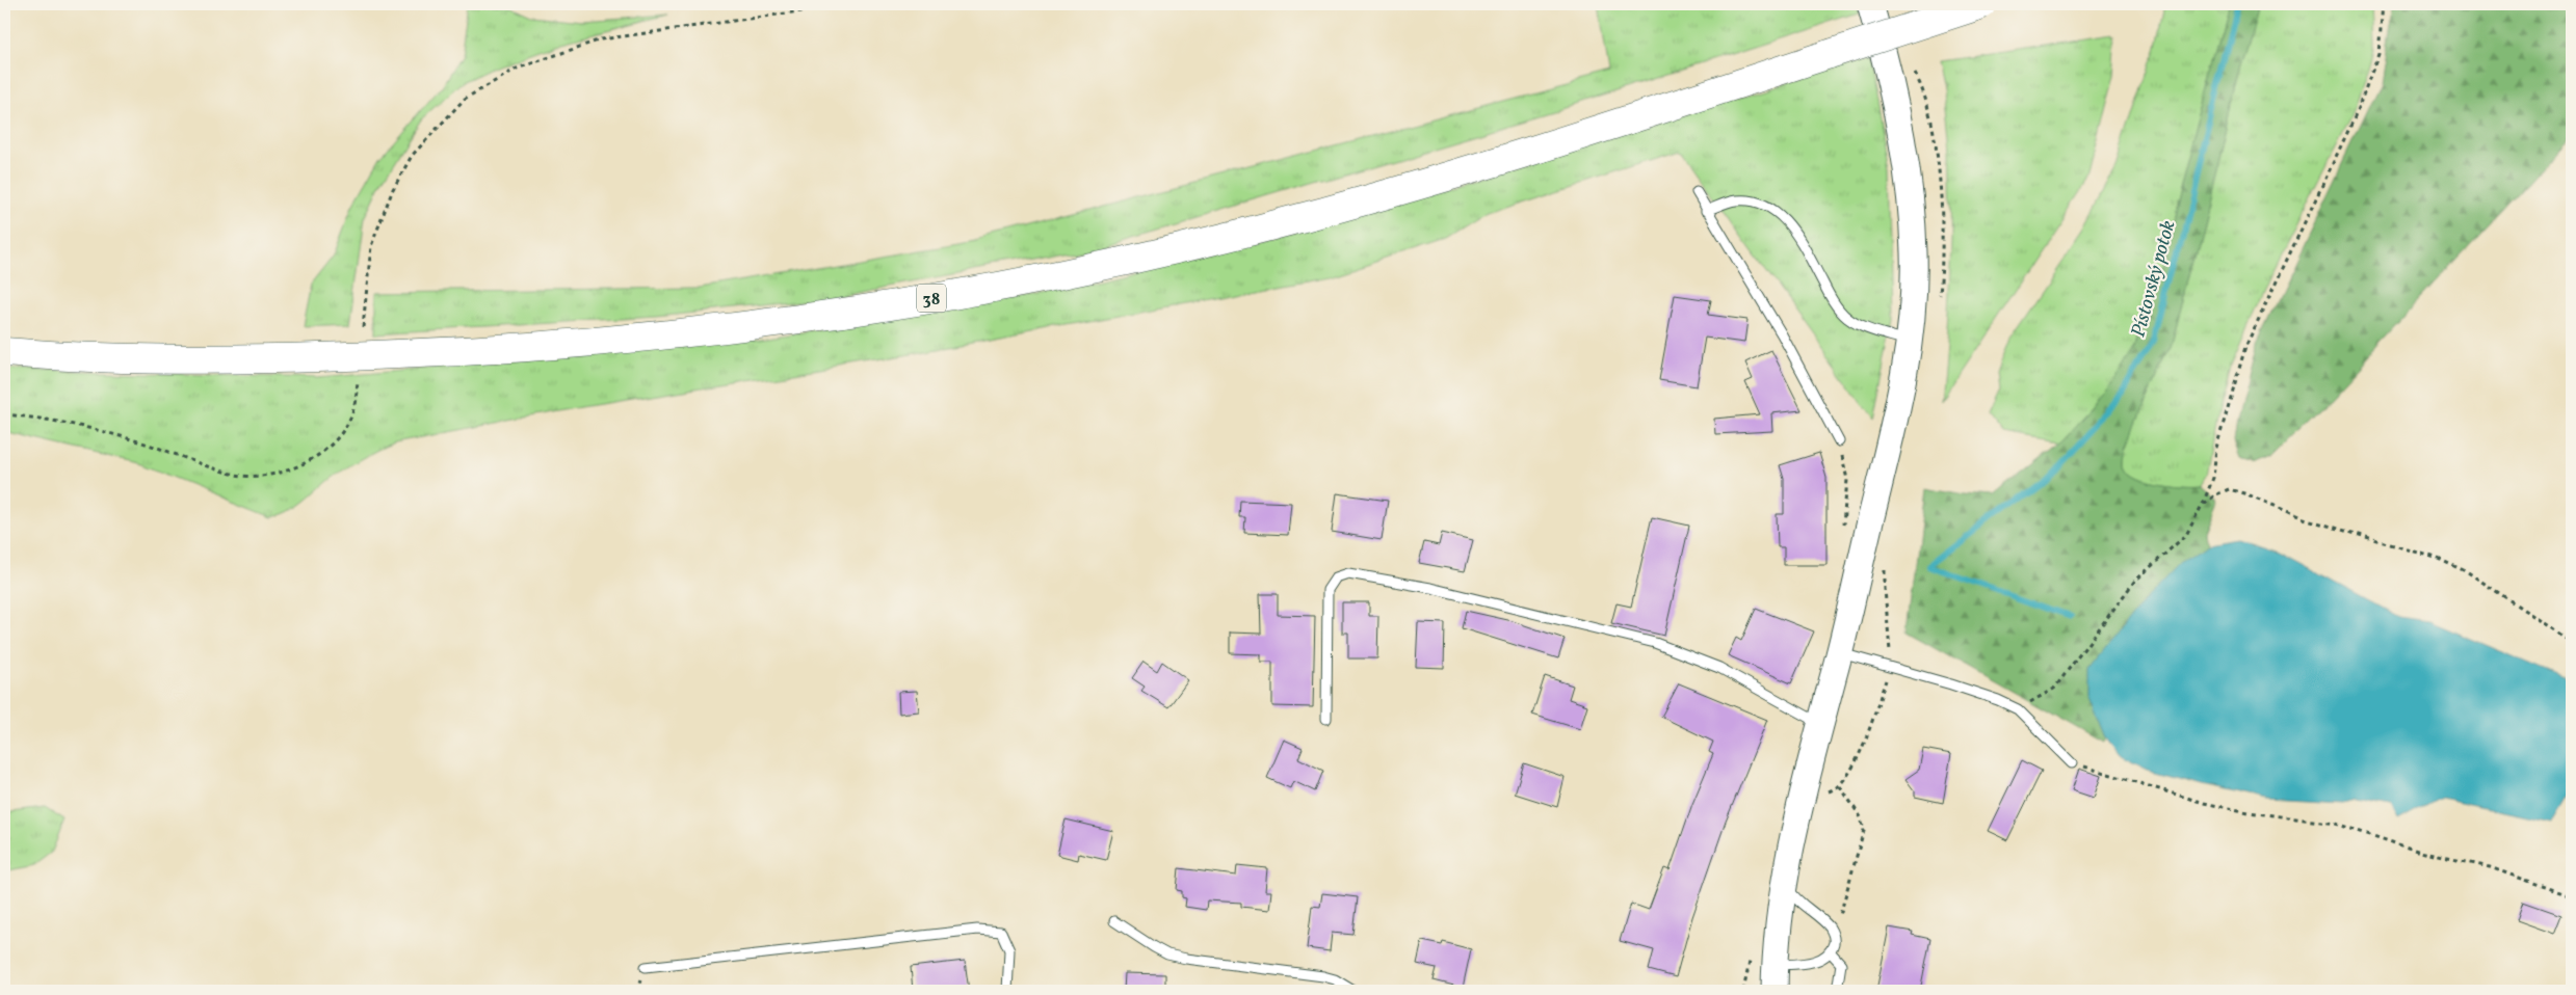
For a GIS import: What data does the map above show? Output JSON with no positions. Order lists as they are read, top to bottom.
{
  "streets": {
    "main road": ["38"]
  },
  "water": ["Pístovský potok"]
}
